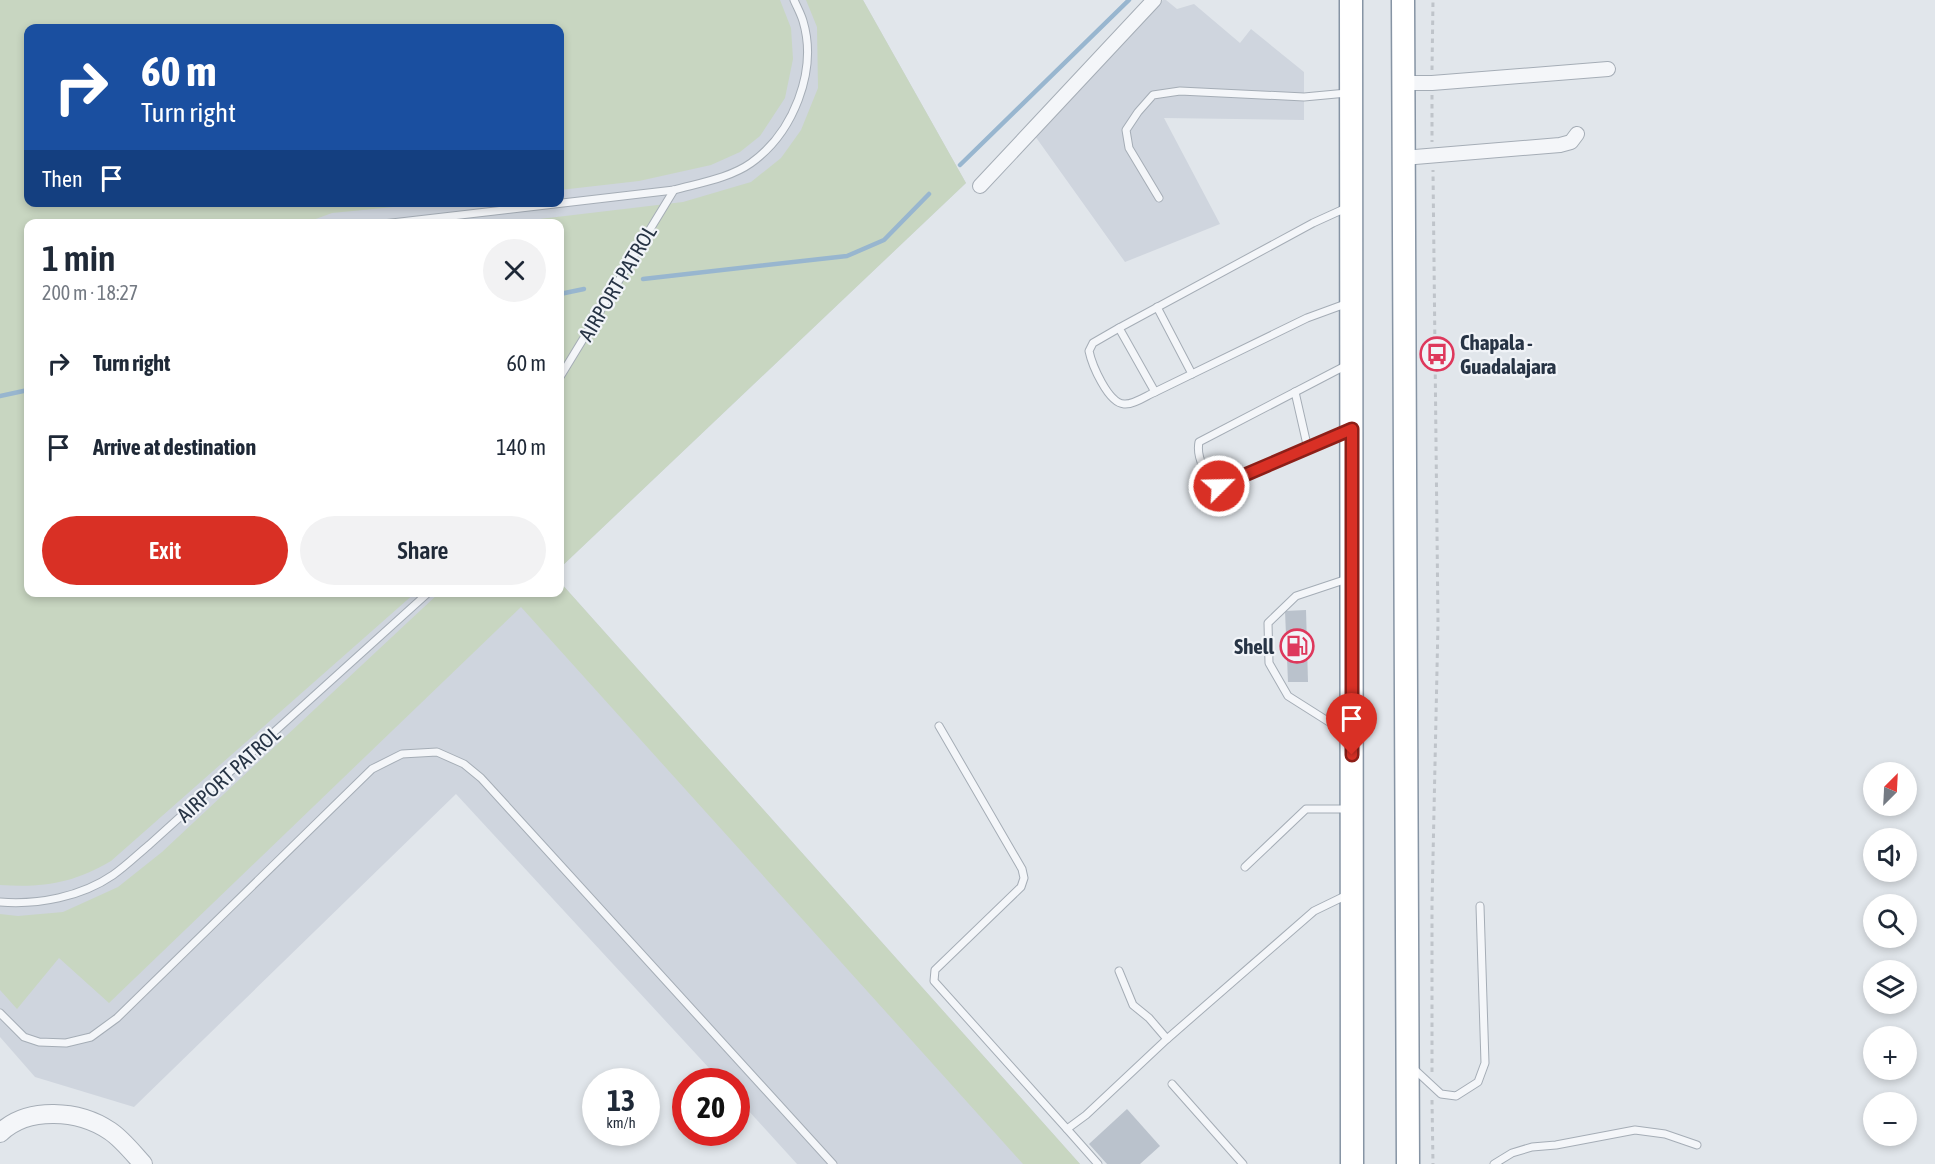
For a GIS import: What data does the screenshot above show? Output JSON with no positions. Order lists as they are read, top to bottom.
{
  "streets": {
    "lane": ["AIRPORT PATROL"]
  },
  "places": {
    "bus stop": ["Chapala - Guadalajara"],
    "fuel station": ["Shell"]
  },
  "north": "top right",
  "page": {
    "turn": ["60 m", "Turn right"],
    "then": "Then",
    "heading": ["1 min", "200 m · 18:27"],
    "list": [
      {
        "name": "Turn right",
        "value": "60 m"
      },
      {
        "name": "Arrive at destination",
        "value": "140 m"
      }
    ],
    "buttons": ["Exit", "Share"],
    "map_buttons": ["+", "−"],
    "speed": "13 km/h",
    "limit": "20"
  }
}
